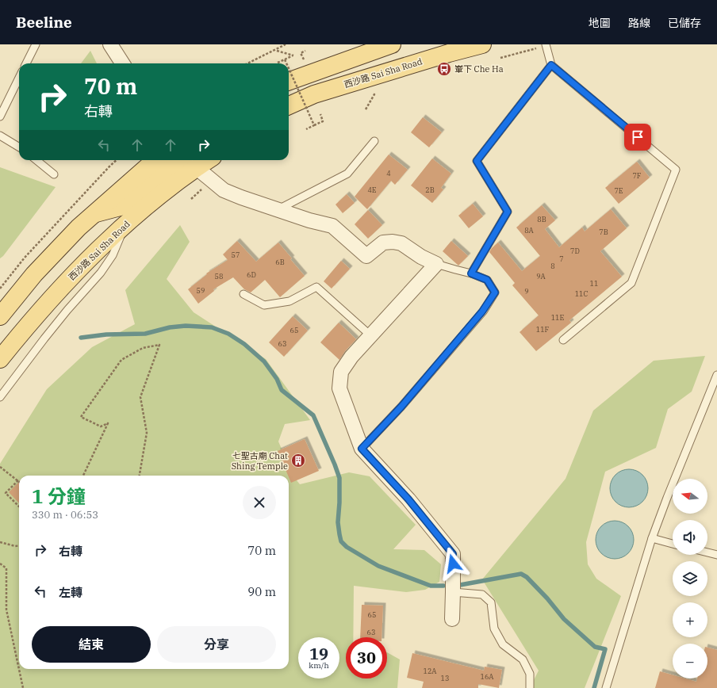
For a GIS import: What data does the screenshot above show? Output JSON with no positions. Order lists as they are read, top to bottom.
{
  "streets": {
    "main road": ["西沙路 Sai Sha Road"]
  },
  "places": {
    "bus stop": ["輋下 Che Ha"],
    "building": ["七聖古廟 Chat Shing Temple"]
  },
  "house_numbers": [
    "4",
    "7F",
    "4E",
    "2B",
    "7E",
    "8B",
    "8A",
    "7B",
    "7D",
    "57",
    "7",
    "6B",
    "8",
    "6D",
    "58",
    "9A",
    "11",
    "59",
    "9",
    "11C",
    "11E",
    "11F",
    "65",
    "63",
    "65",
    "63",
    "12A",
    "16A",
    "13"
  ],
  "north": "left",
  "page": {
    "header": "Beeline",
    "nav": ["地圖", "路線", "已儲存"],
    "turn": ["70 m", "右轉"],
    "heading": ["1 分鐘", "330 m · 06:53"],
    "map_buttons": ["+", "−"],
    "list": [
      {
        "name": "右轉",
        "value": "70 m"
      },
      {
        "name": "左轉",
        "value": "90 m"
      }
    ],
    "buttons": ["結束", "分享"],
    "speed": "19 km/h",
    "limit": "30"
  }
}
